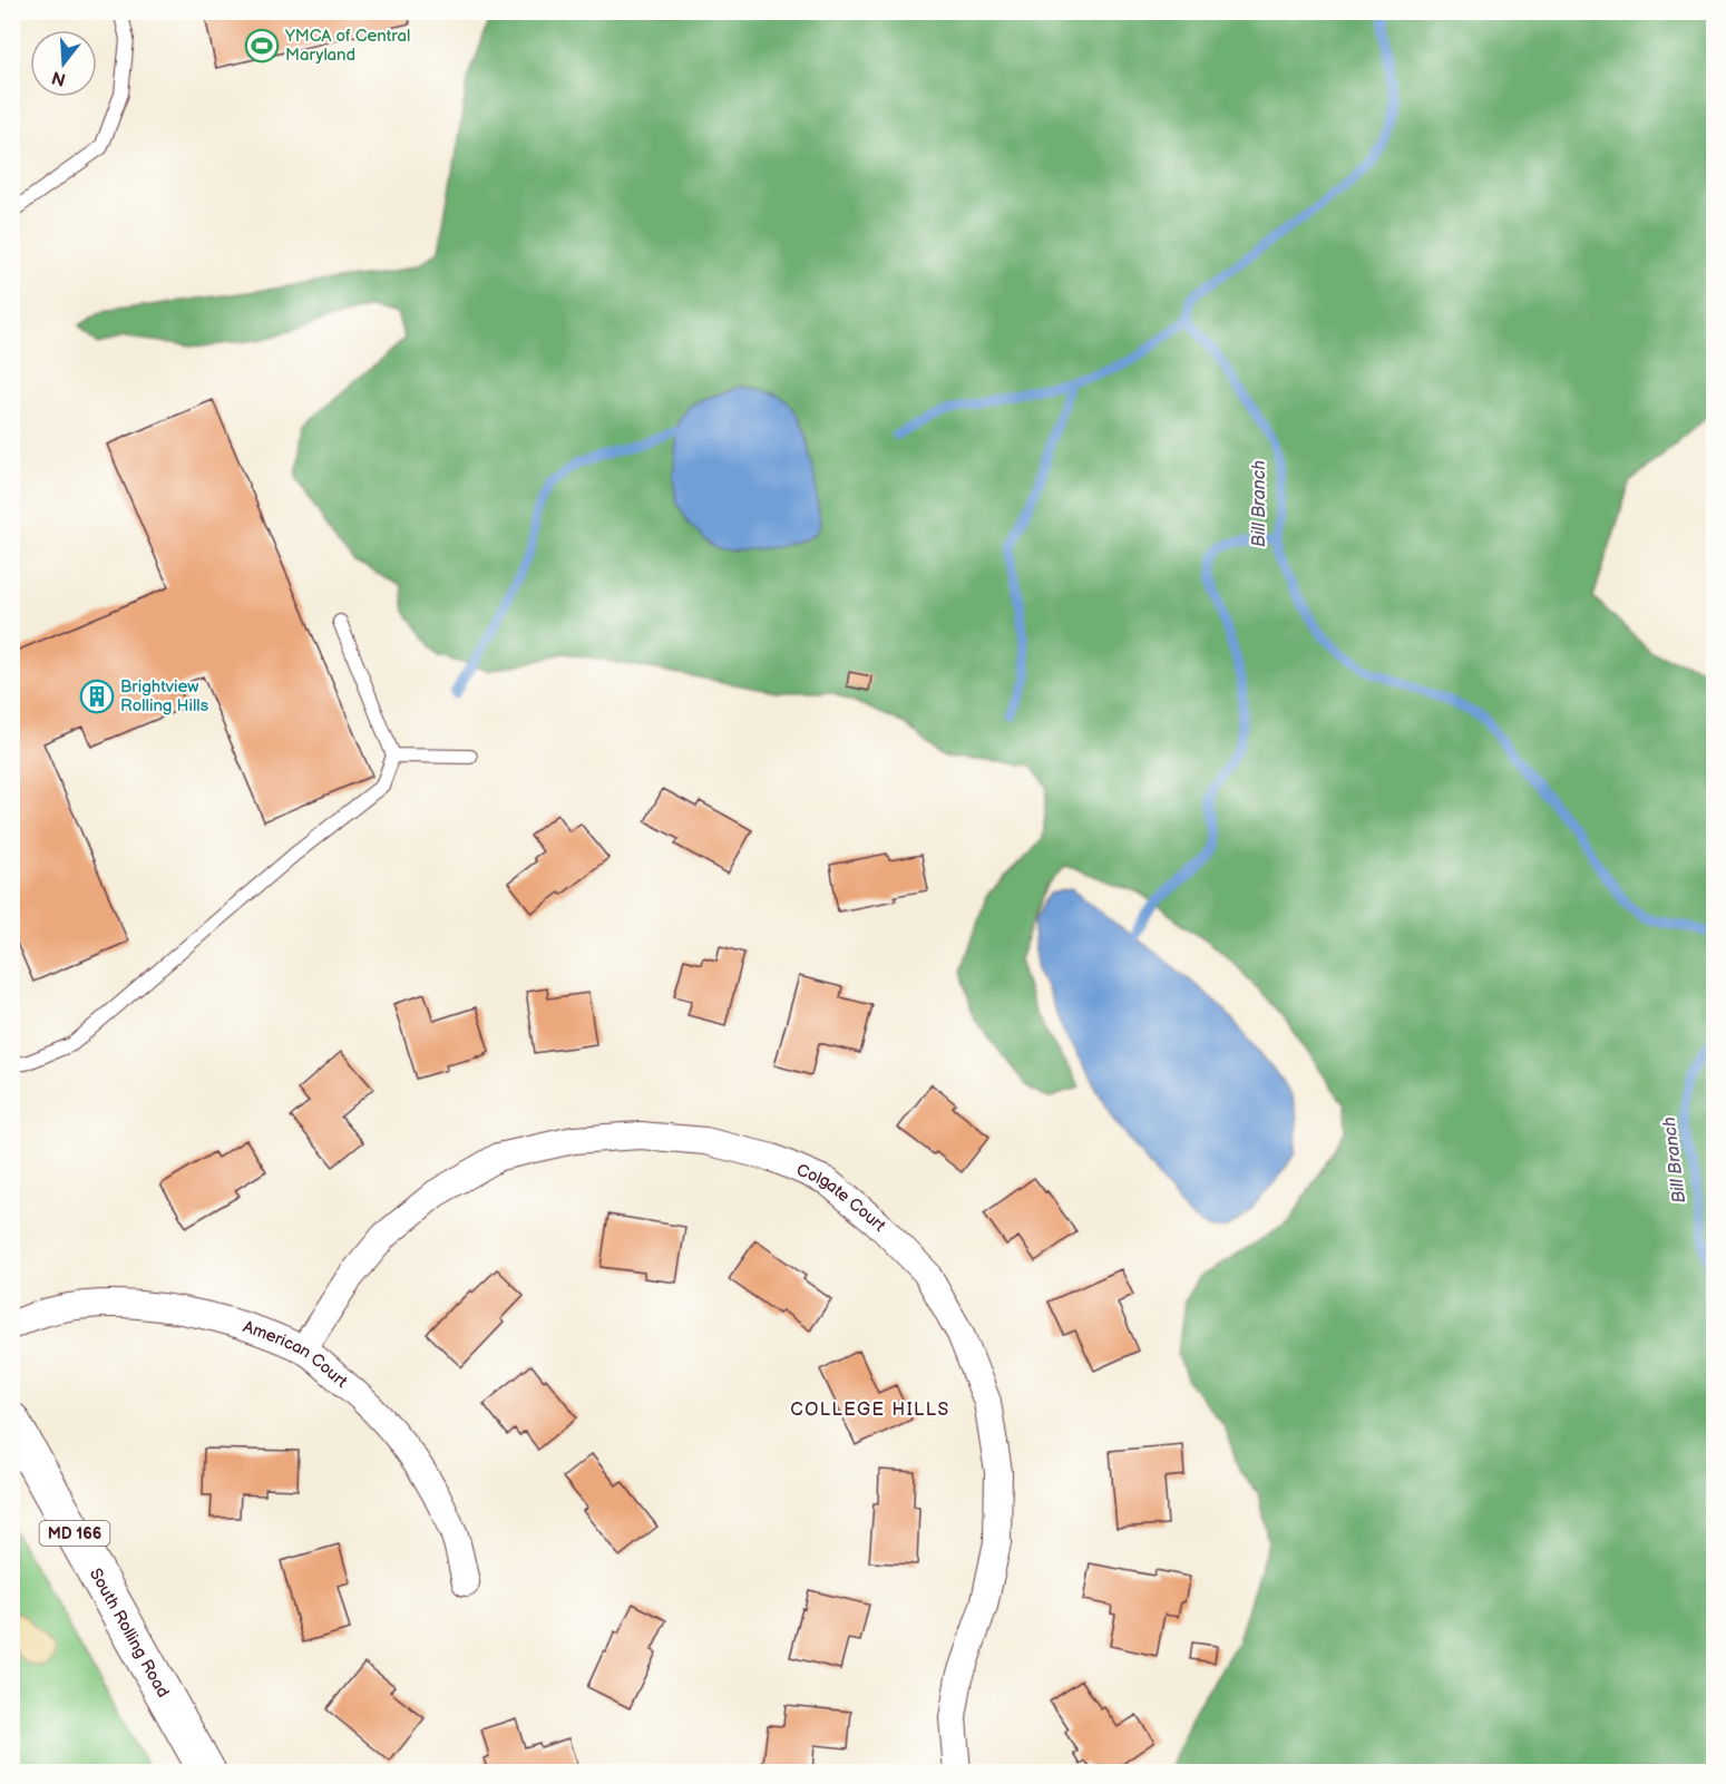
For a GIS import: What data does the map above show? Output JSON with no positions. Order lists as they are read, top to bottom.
{
  "streets": {
    "main road": ["MD 166", "South Rolling Road"],
    "street": ["Colgate Court", "American Court"]
  },
  "crossings": [
    ["Colgate Court", "American Court"]
  ],
  "districts": ["COLLEGE HILLS"],
  "water": ["Bill Branch"],
  "places": {
    "sports": ["YMCA of Central Maryland"],
    "building": ["Brightview Rolling Hills"]
  },
  "north": "bottom"
}
